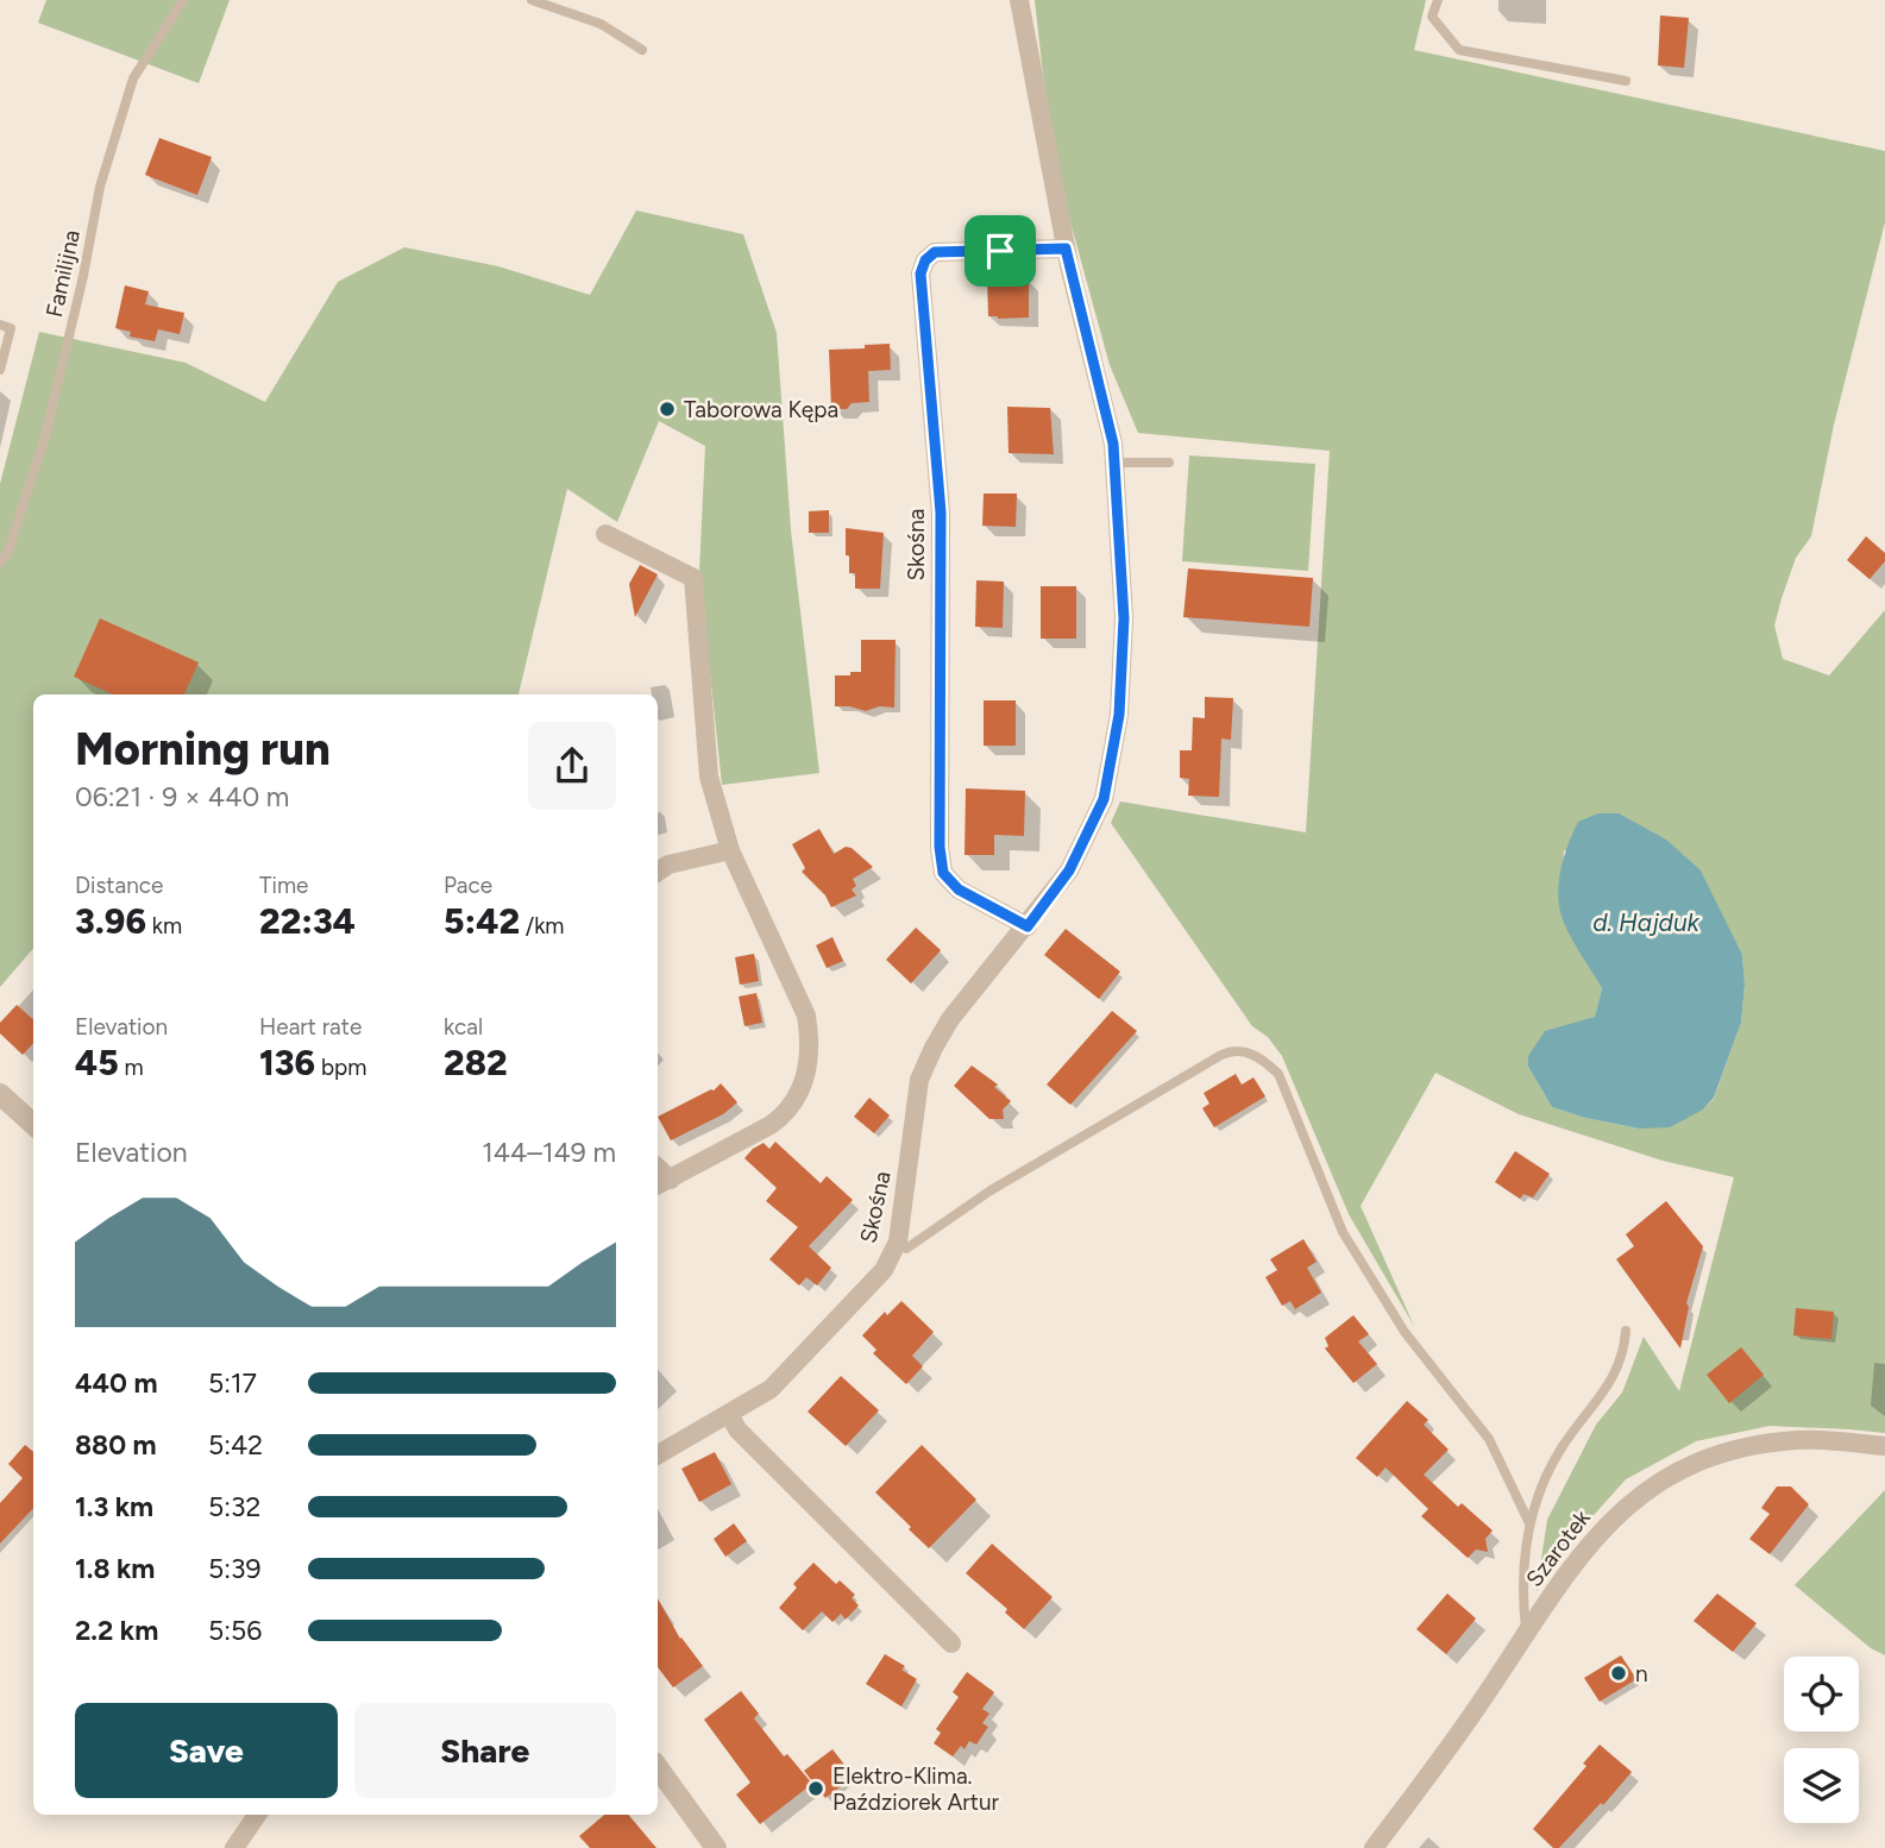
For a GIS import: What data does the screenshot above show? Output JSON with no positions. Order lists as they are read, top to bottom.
{
  "streets": {
    "street": ["Skośna", "Szarotek"],
    "lane": ["Familijna"]
  },
  "water": ["d. Hajduk"],
  "places": ["Taborowa Kępa", "n", "Elektro-Klima. Paździorek Artur"],
  "page": {
    "heading": ["Morning run", "06:21 · 9 × 440 m"],
    "stats": [
      ["Distance", "3.96 km"],
      ["Time", "22:34"],
      ["Pace", "5:42 /km"],
      ["Elevation", "45 m"],
      ["Heart rate", "136 bpm"],
      ["kcal", "282"]
    ],
    "chart": ["Elevation", "144–149 m"],
    "list": [
      {
        "name": "440 m",
        "note": "5:17"
      },
      {
        "name": "880 m",
        "note": "5:42"
      },
      {
        "name": "1.3 km",
        "note": "5:32"
      },
      {
        "name": "1.8 km",
        "note": "5:39"
      },
      {
        "name": "2.2 km",
        "note": "5:56"
      }
    ],
    "buttons": ["Save", "Share"]
  }
}
